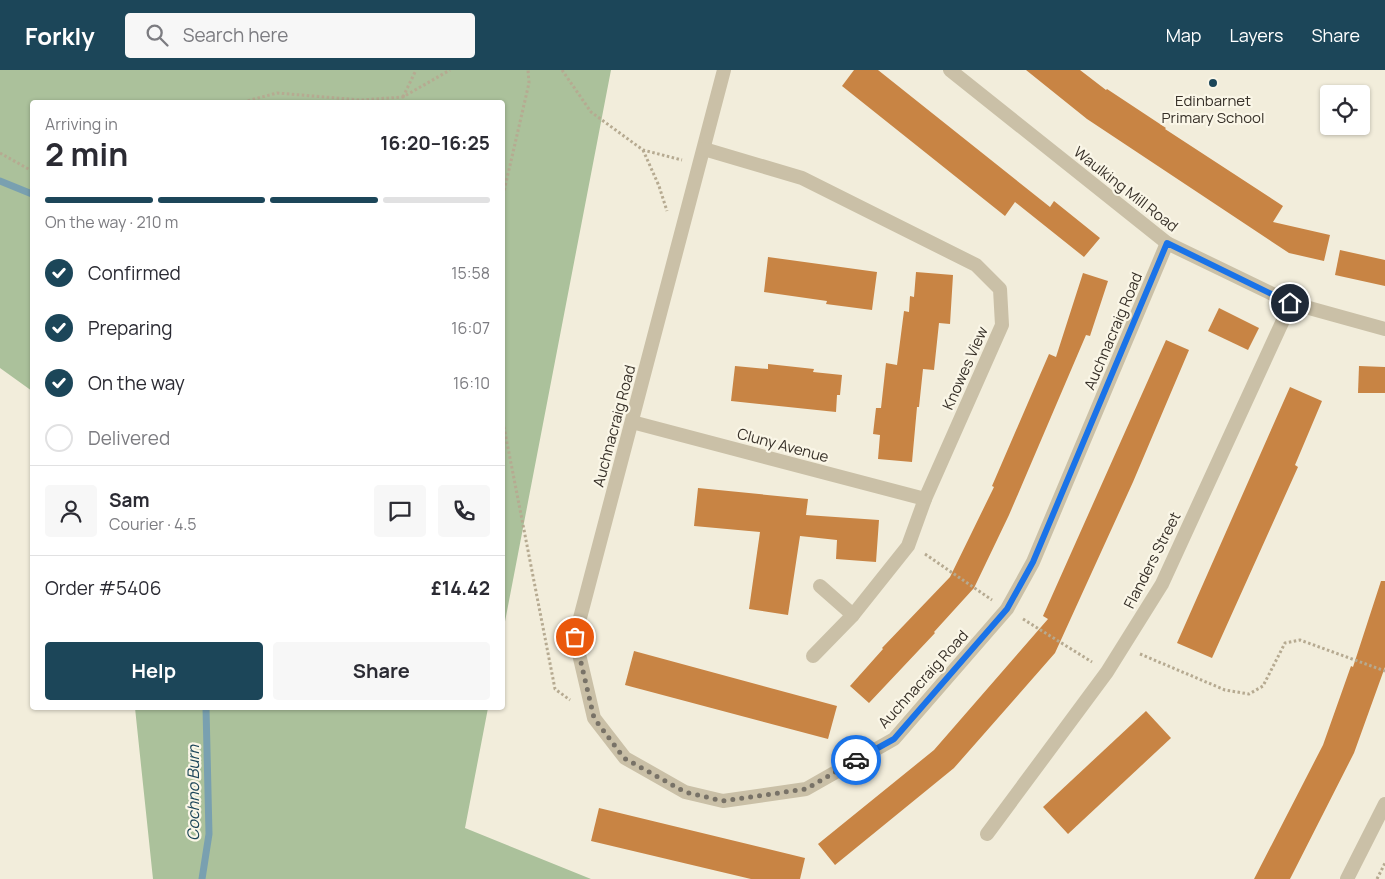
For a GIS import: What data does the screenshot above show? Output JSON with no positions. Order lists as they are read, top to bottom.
{
  "streets": {
    "street": [
      "Waulking Mill Road",
      "Auchnacraig Road",
      "Knowes View",
      "Cluny Avenue",
      "Flanders Street"
    ]
  },
  "crossings": [
    ["Waulking Mill Road", "Auchnacraig Road"],
    ["Waulking Mill Road", "Flanders Street"],
    ["Auchnacraig Road", "Knowes View"],
    ["Auchnacraig Road", "Cluny Avenue"],
    ["Knowes View", "Cluny Avenue"]
  ],
  "water": ["Cochno Burn"],
  "places": ["Edinbarnet Primary School"],
  "page": {
    "header": "Forkly",
    "search": "Search here",
    "nav": ["Map", "Layers", "Share"],
    "heading": ["2 min", "Arriving in", "16:20–16:25"],
    "panel": [
      "Sam",
      "Courier · 4.5",
      "Order #5406",
      "£14.42"
    ],
    "bar": "On the way · 210 m",
    "list": [
      ["Confirmed", "15:58"],
      ["Preparing", "16:07"],
      ["On the way", "16:10"],
      "Delivered"
    ],
    "buttons": ["Help", "Share"]
  }
}
